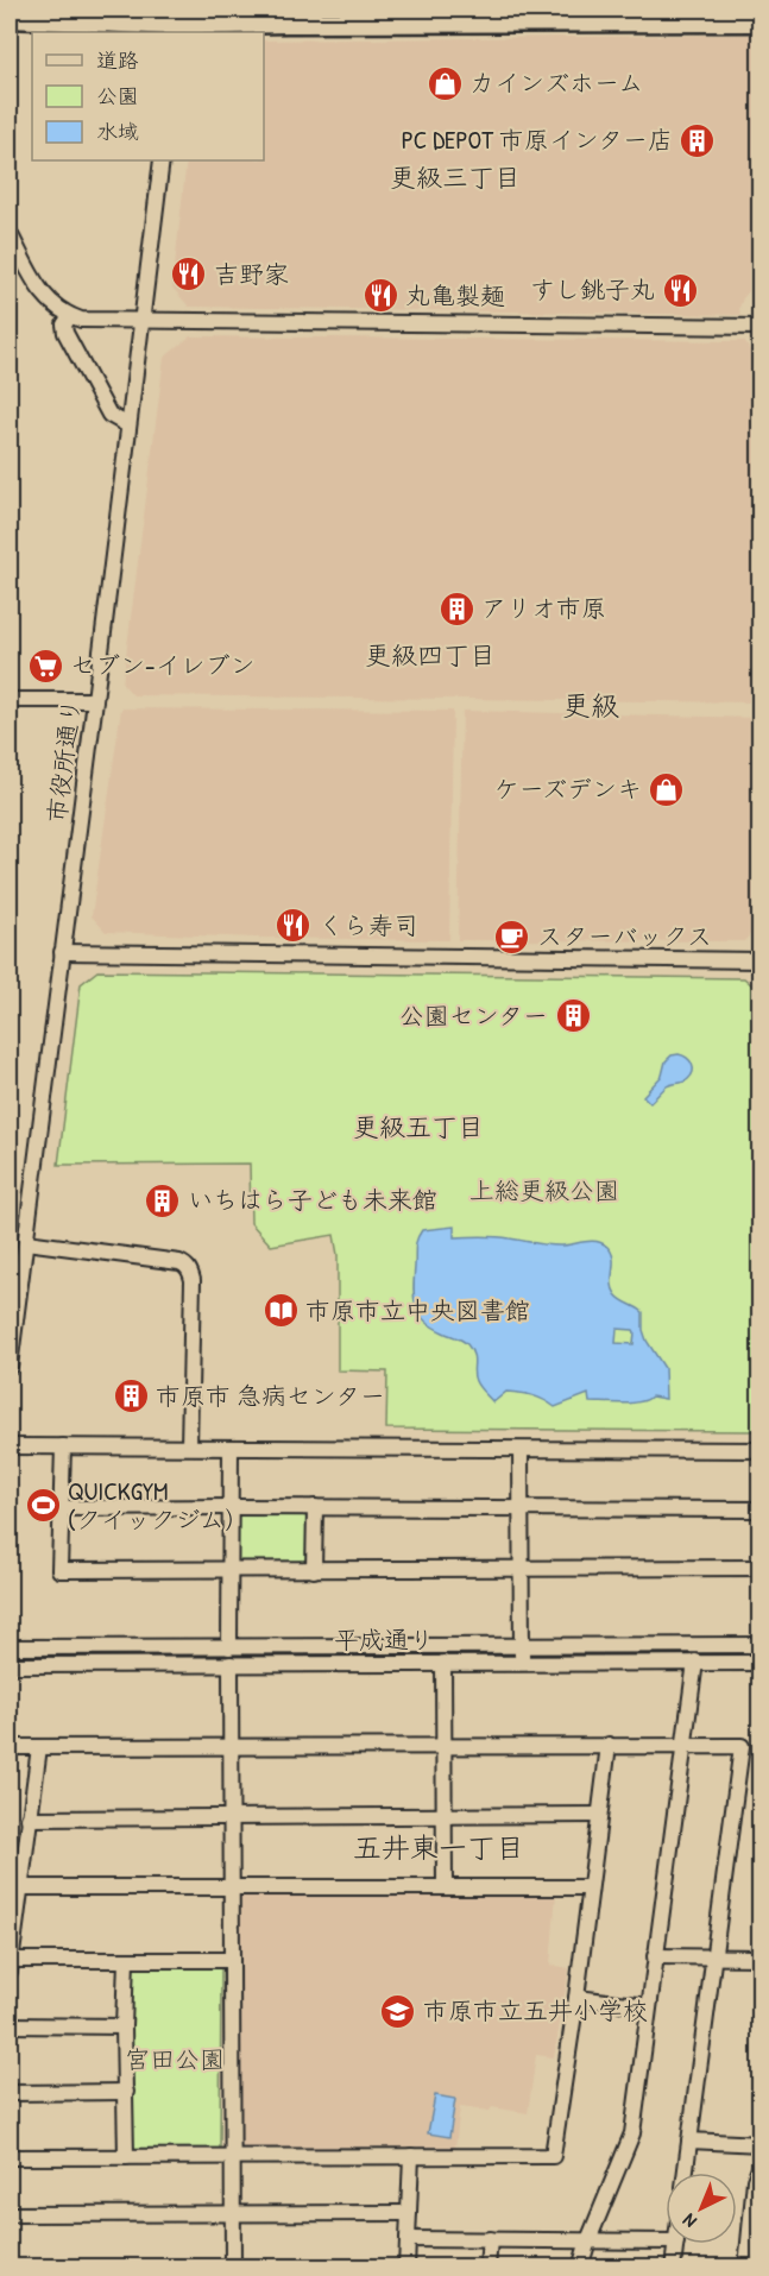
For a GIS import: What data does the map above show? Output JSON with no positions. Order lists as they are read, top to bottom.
{
  "streets": {
    "street": ["市役所通り", "平成通り"]
  },
  "districts": [
    "更級三丁目",
    "更級四丁目",
    "更級",
    "更級五丁目",
    "五井東一丁目"
  ],
  "parks": ["上総更級公園", "宮田公園"],
  "places": {
    "shop": ["カインズホーム", "ケーズデンキ"],
    "building": [
      "PC DEPOT 市原インター店",
      "アリオ市原",
      "公園センター",
      "いちはら子ども未来館",
      "市原市 急病センター"
    ],
    "restaurant": [
      "吉野家",
      "すし銚子丸",
      "丸亀製麺",
      "くら寿司"
    ],
    "supermarket": ["セブン-イレブン"],
    "cafe": ["スターバックス"],
    "library": ["市原市立中央図書館"],
    "sports": ["QUICKGYM (クイックジム）"],
    "school or university": ["市原市立五井小学校"]
  },
  "legend": ["道路", "公園", "水域"],
  "north": "bottom left"
}
